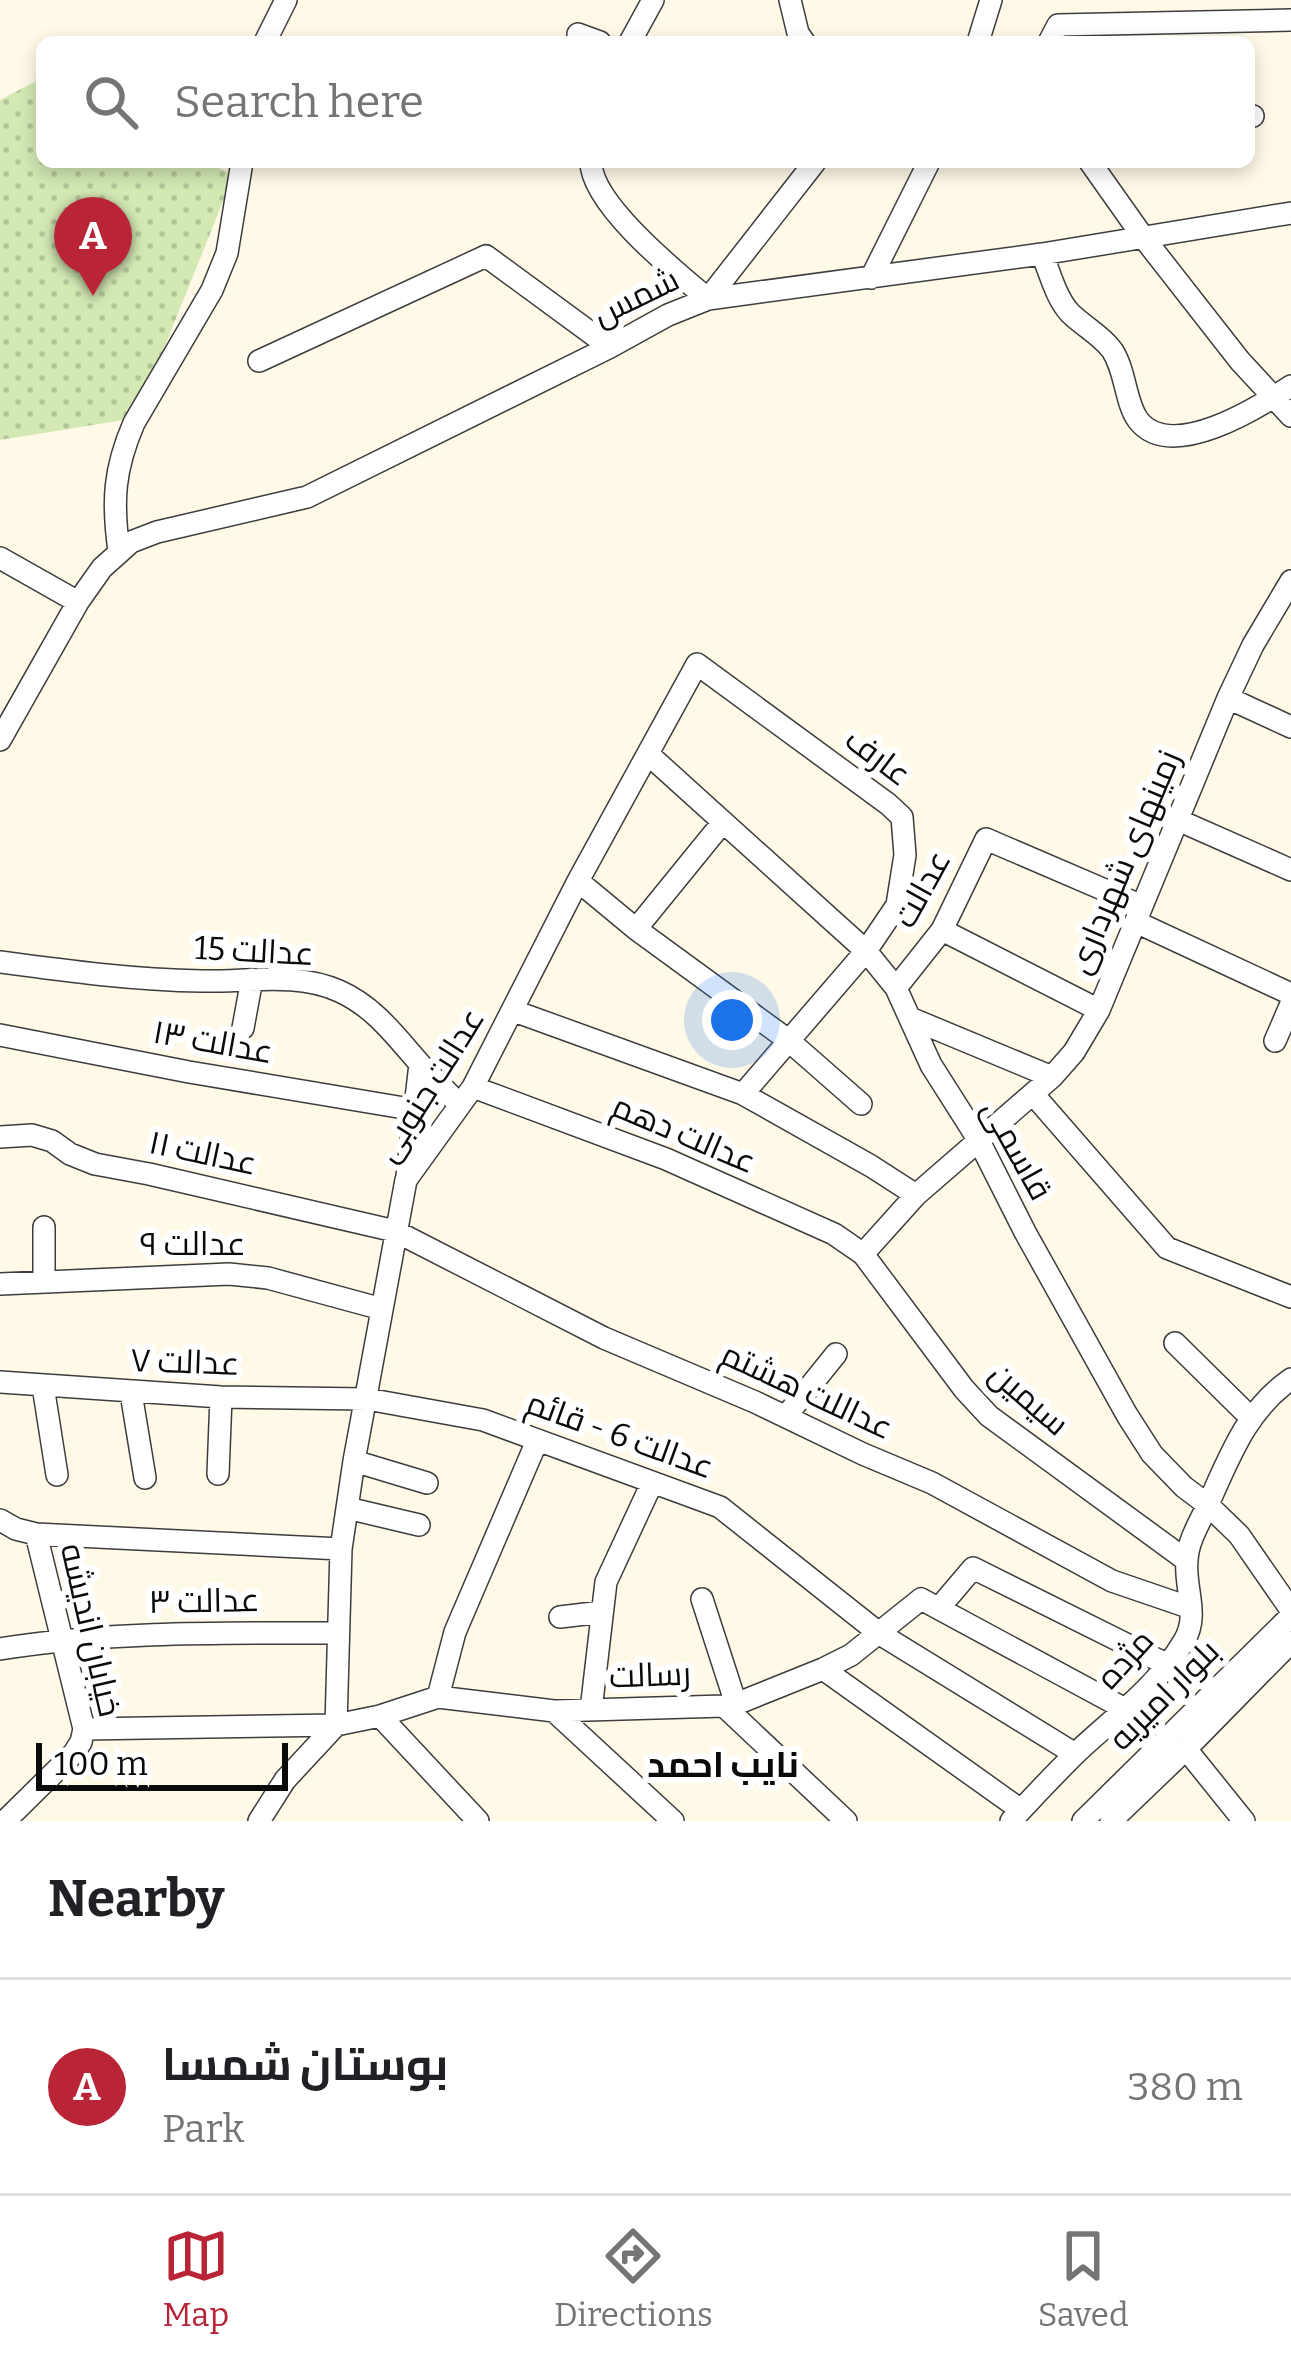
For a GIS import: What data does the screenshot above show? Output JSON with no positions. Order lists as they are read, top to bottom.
{
  "streets": {
    "street": [
      "شمس",
      "عارف",
      "زمینهای شهرداری",
      "عدالت",
      "عدالت 15",
      "عدالت ۱۳",
      "عدالت جنوبی",
      "عدالت دهم",
      "قاسمی",
      "عدالت ۱۱",
      "عدالت ۹",
      "عدالت ۷",
      "عداللت هشتم",
      "سیمین",
      "عدالت 6 - قائم",
      "عدالت ۳",
      "خیابان اندیشه",
      "مژده",
      "رسالت",
      "بلوار امیریه"
    ]
  },
  "crossings": [
    ["عارف", "عدالت جنوبی"],
    ["عارف", "قاسمی"],
    ["زمینهای شهرداری", "عدالت"],
    ["زمینهای شهرداری", "عدالت دهم"],
    ["زمینهای شهرداری", "قاسمی"],
    ["زمینهای شهرداری", "سیمین"],
    ["عدالت", "قاسمی"],
    ["عدالت 15", "عدالت جنوبی"],
    ["عدالت 15", "عدالت دهم"],
    ["عدالت جنوبی", "عدالت دهم"],
    ["عدالت جنوبی", "قاسمی"],
    ["عدالت جنوبی", "عدالت ۱۱"],
    ["عدالت جنوبی", "عدالت ۹"],
    ["عدالت جنوبی", "عدالت ۷"],
    ["عدالت جنوبی", "عداللت هشتم"],
    ["عدالت جنوبی", "عدالت 6 - قائم"],
    ["عدالت جنوبی", "عدالت ۳"],
    ["عدالت جنوبی", "رسالت"],
    ["عدالت دهم", "سیمین"],
    ["قاسمی", "مژده"],
    ["قاسمی", "بلوار امیریه"],
    ["عدالت ۱۱", "عداللت هشتم"],
    ["عدالت ۷", "عدالت 6 - قائم"],
    ["عداللت هشتم", "مژده"],
    ["سیمین", "مژده"],
    ["عدالت 6 - قائم", "مژده"],
    ["عدالت 6 - قائم", "رسالت"],
    ["عدالت ۳", "خیابان اندیشه"],
    ["خیابان اندیشه", "رسالت"]
  ],
  "districts": ["نایب احمد"],
  "scale_bar": "100 m",
  "page": {
    "search": "Search here",
    "pins": "A",
    "scale": "100 m",
    "heading": "Nearby",
    "list": [
      {
        "mark": "A",
        "name": "بوستان شمسا",
        "note": "Park",
        "value": "380 m"
      }
    ],
    "nav": ["Map", "Directions", "Saved"]
  }
}
